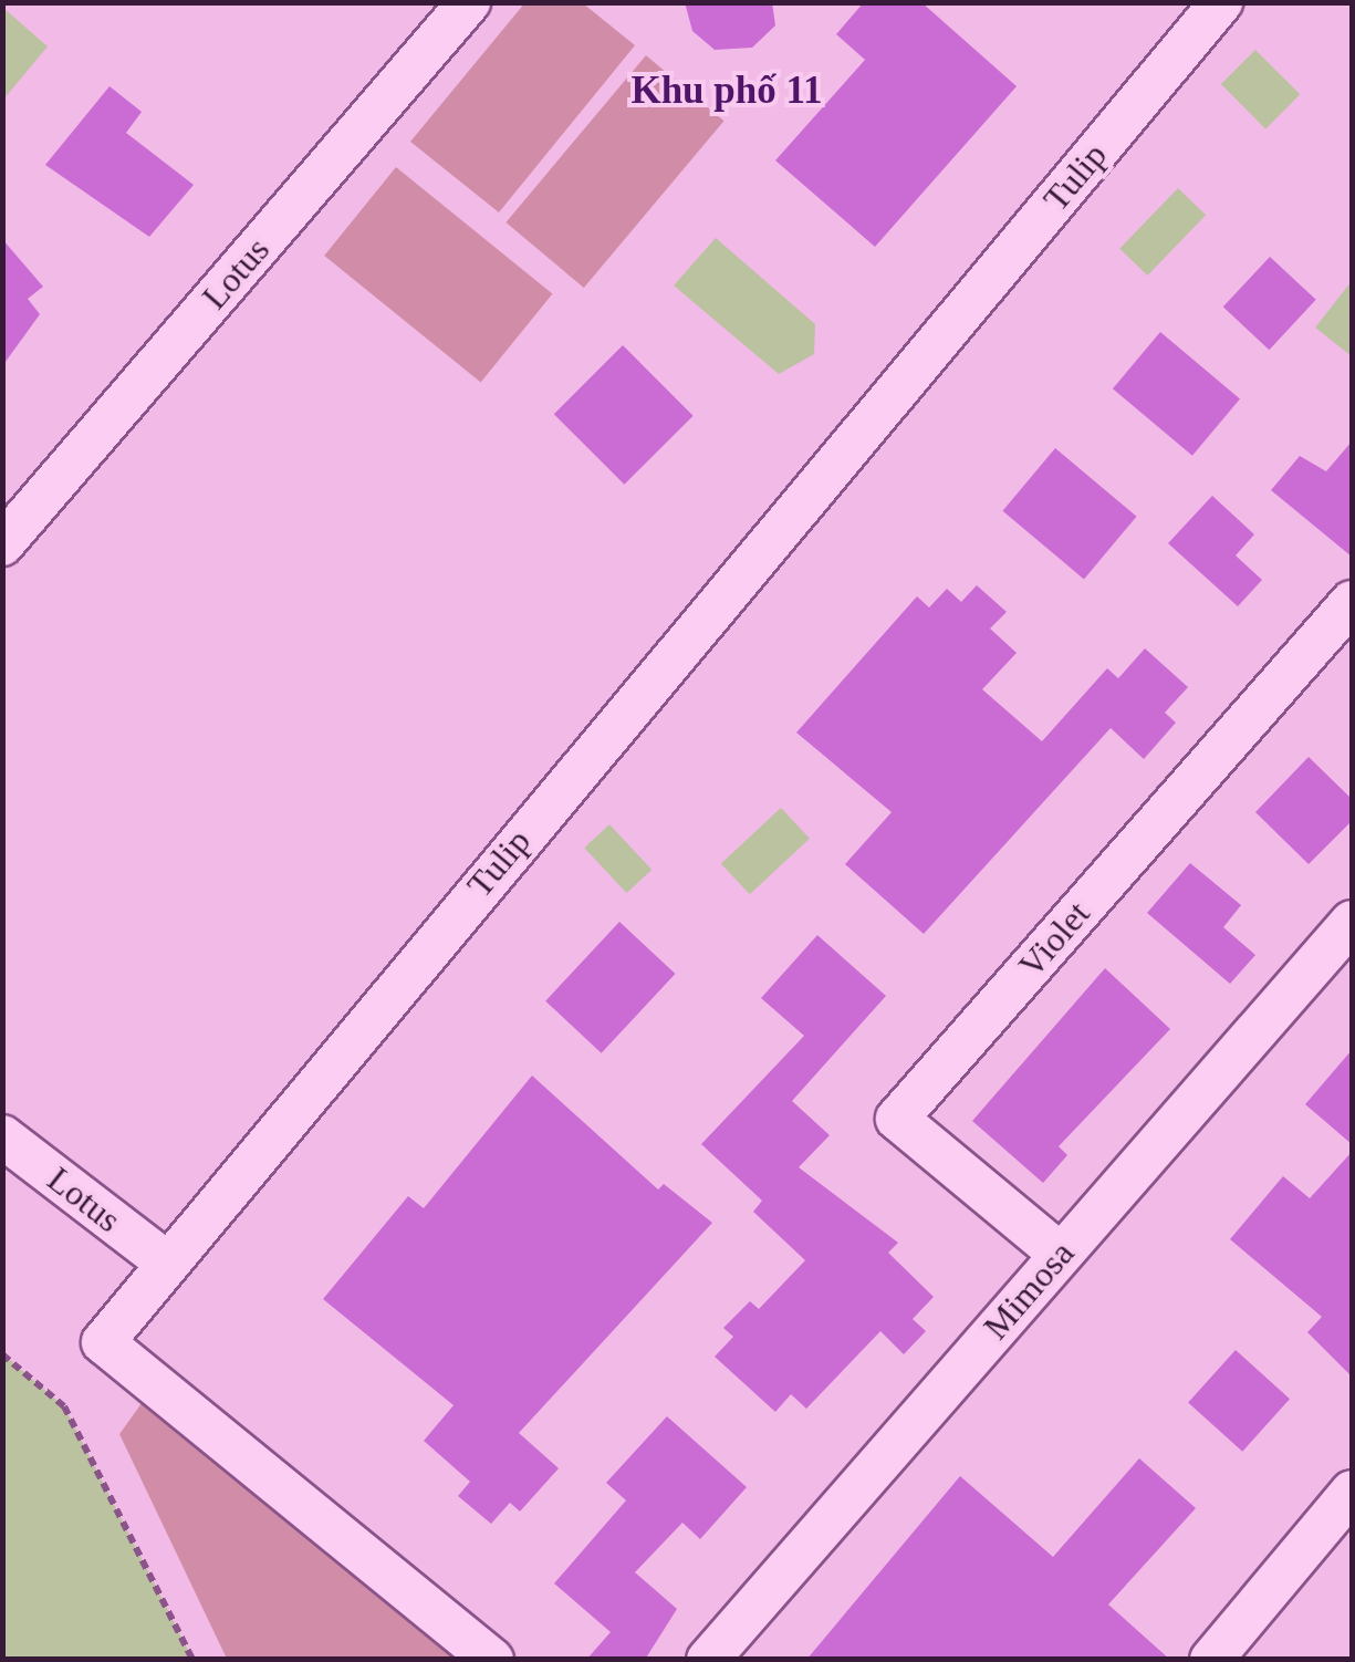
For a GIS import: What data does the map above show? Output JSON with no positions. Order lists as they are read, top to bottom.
{
  "streets": {
    "street": [
      "Tulip",
      "Lotus",
      "Violet",
      "Mimosa"
    ]
  },
  "crossings": [
    ["Tulip", "Lotus"],
    ["Violet", "Mimosa"]
  ],
  "districts": ["Khu phố 11"]
}
